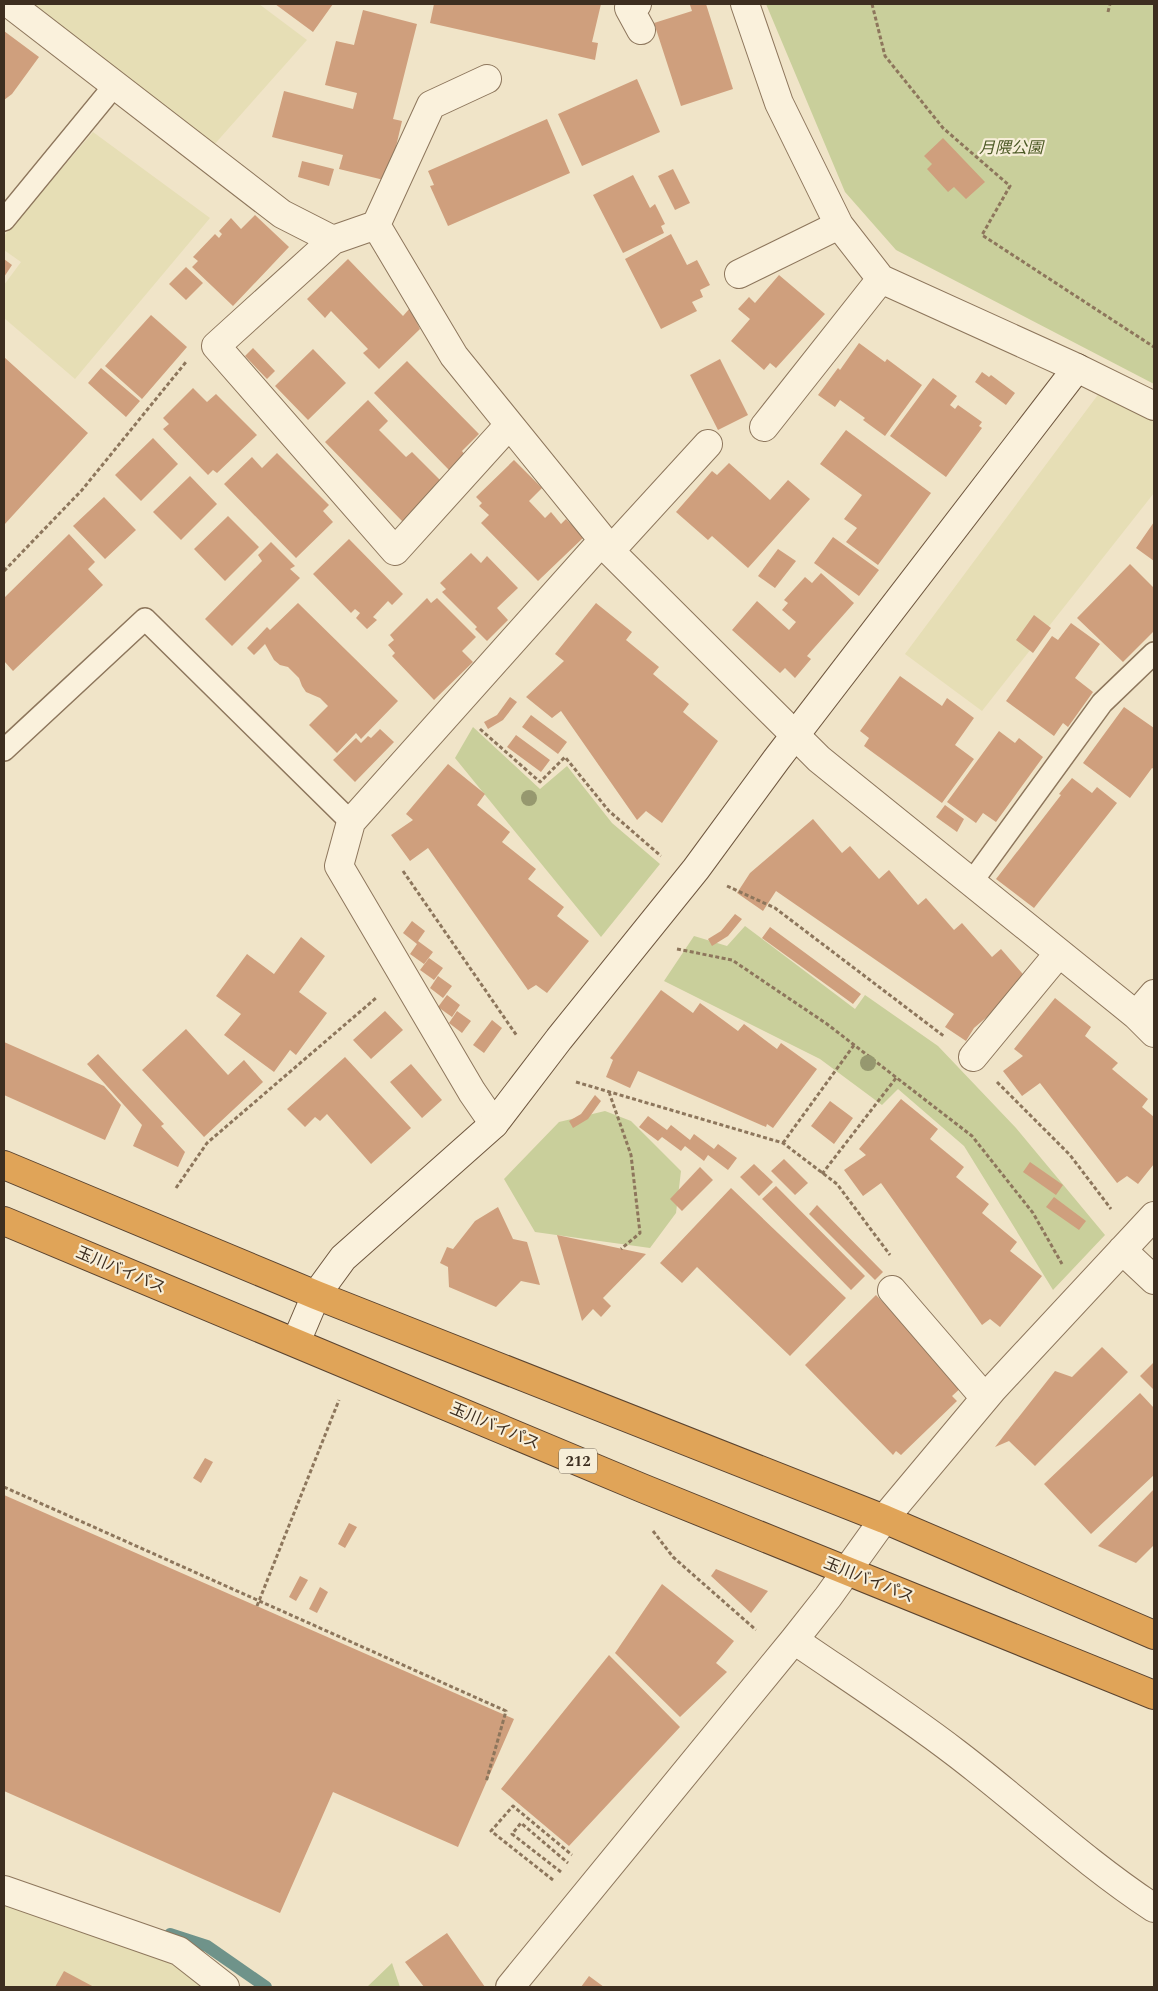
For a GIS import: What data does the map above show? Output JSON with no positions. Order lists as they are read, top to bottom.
{
  "streets": {
    "highway": ["玉川バイパス", "212"]
  },
  "parks": ["月隈公園"]
}
